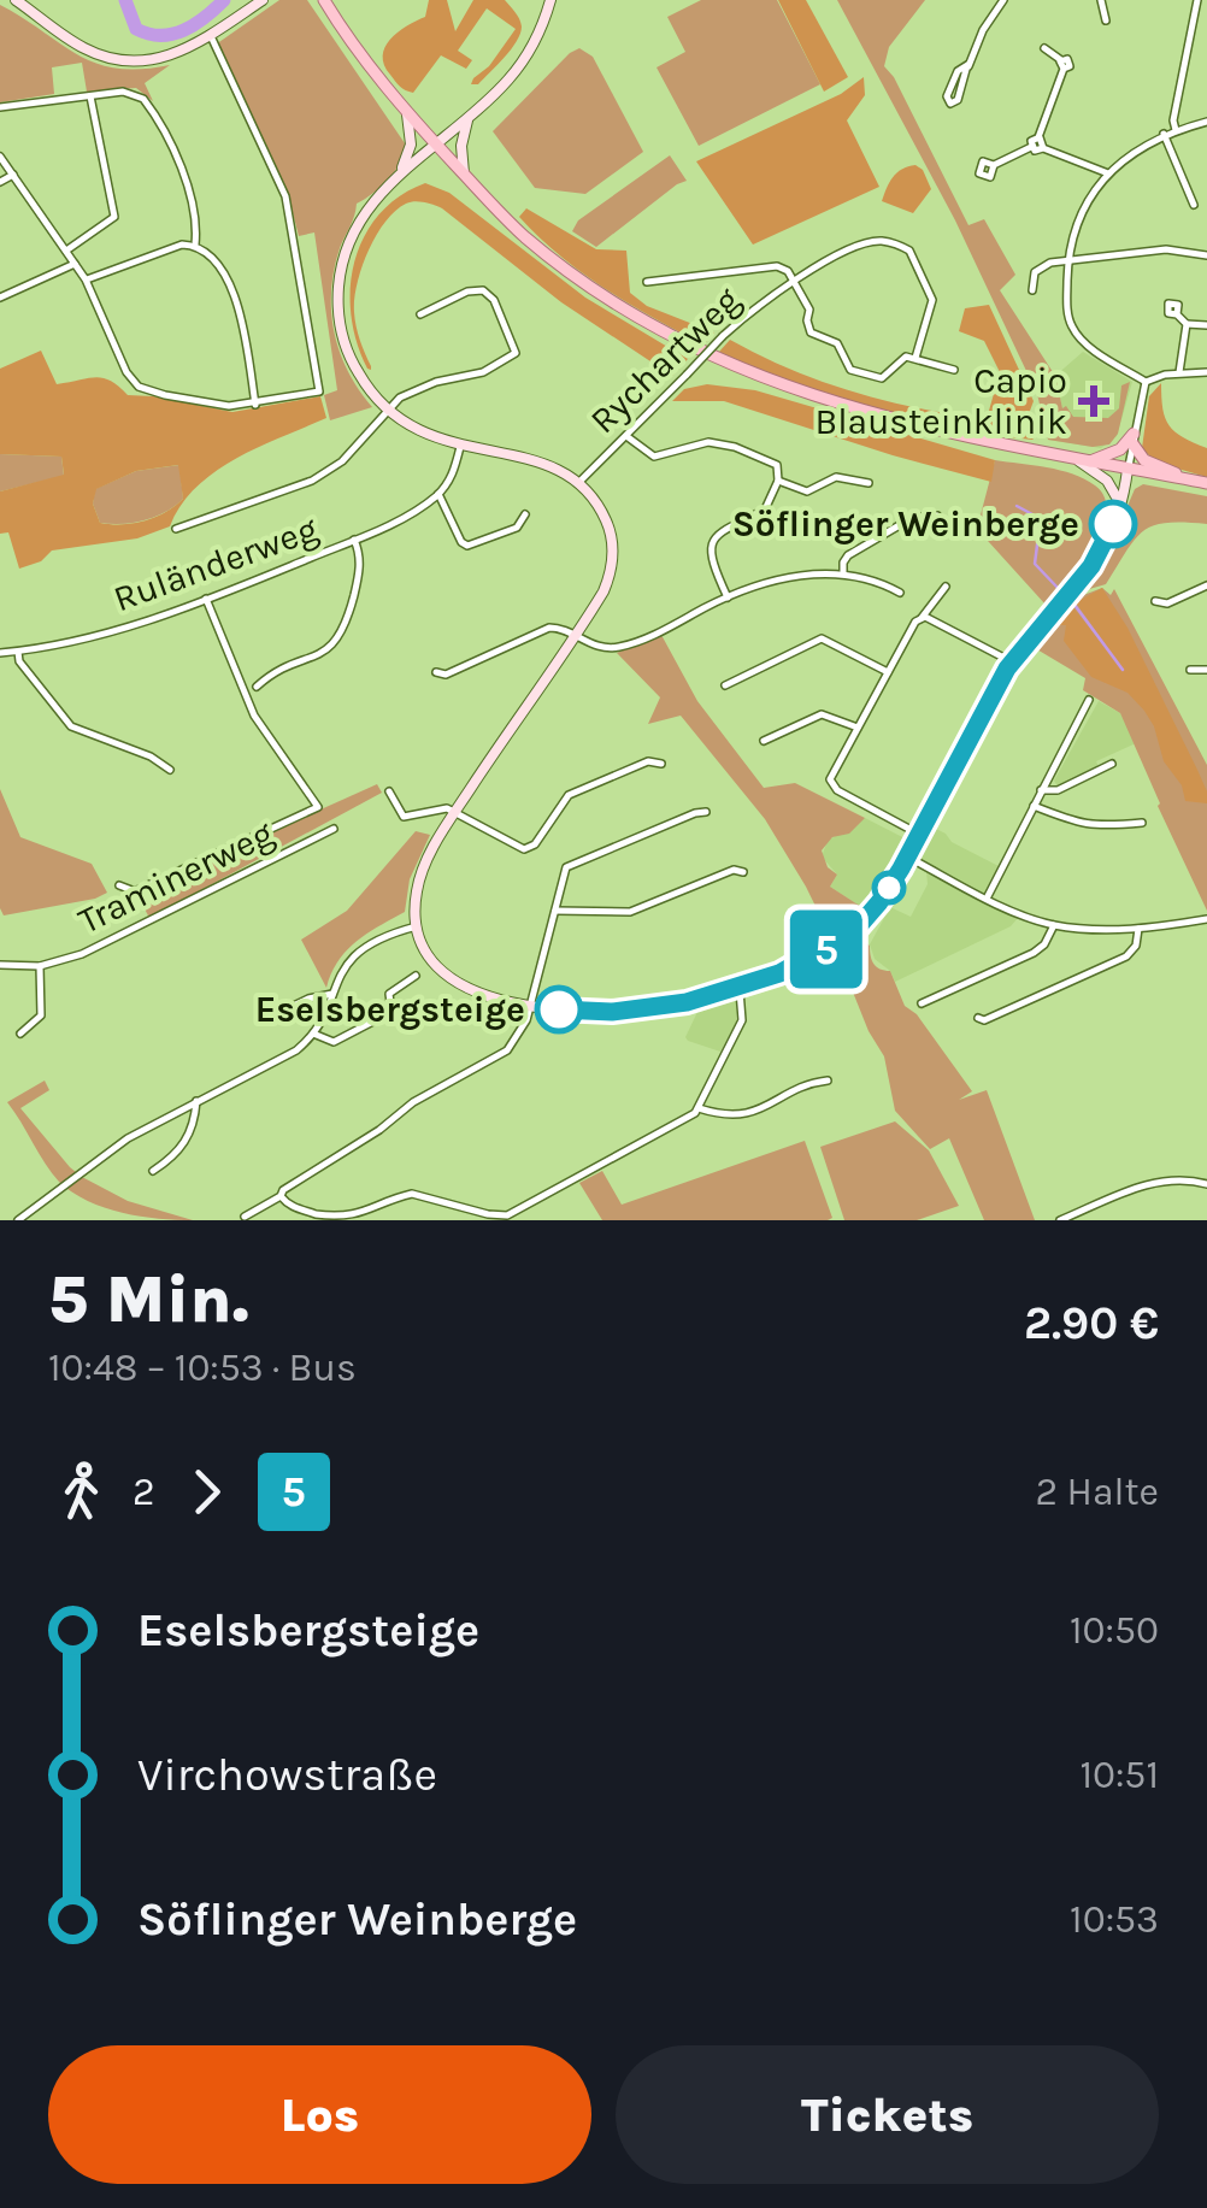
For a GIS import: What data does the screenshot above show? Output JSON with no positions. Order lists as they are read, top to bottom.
{
  "streets": {
    "street": ["Rychartweg", "Ruländerweg", "Traminerweg"]
  },
  "places": {
    "health": ["Capio Blausteinklinik"],
    "other": ["Söflinger Weinberge", "Eselsbergsteige"]
  },
  "lines": ["bus line 5"],
  "page": {
    "on_map": "5",
    "heading": ["5 Min.", "10:48 – 10:53 · Bus", "2.90 €"],
    "legs": ["2", "5", "2 Halte"],
    "list": [
      {
        "name": "Eselsbergsteige",
        "value": "10:50"
      },
      {
        "name": "Virchowstraße",
        "value": "10:51"
      },
      {
        "name": "Söflinger Weinberge",
        "value": "10:53"
      }
    ],
    "buttons": ["Los", "Tickets"]
  }
}
